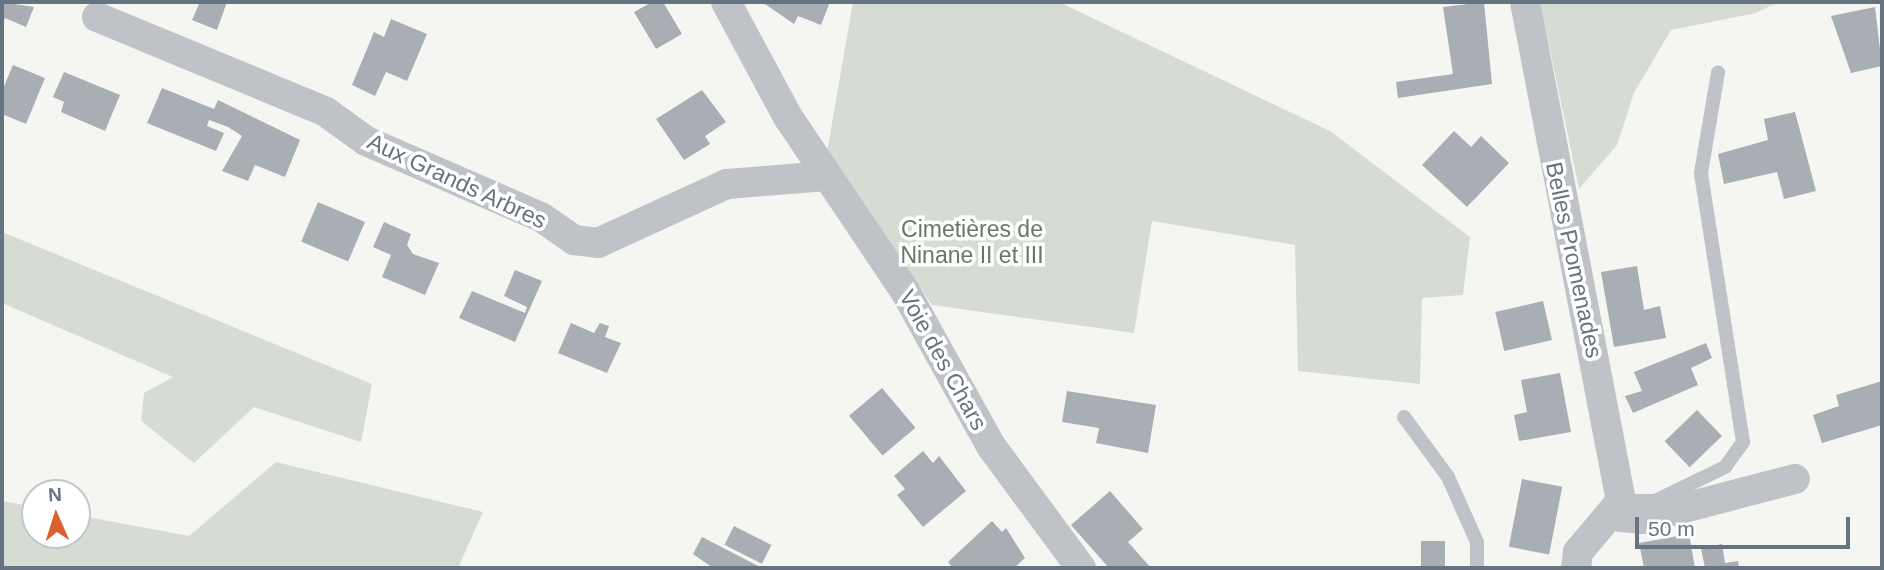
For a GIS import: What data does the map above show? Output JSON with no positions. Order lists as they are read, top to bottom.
{
  "streets": {
    "street": ["Aux Grands Arbres", "Belles Promenades", "Voie des Chars"]
  },
  "crossings": [
    ["Aux Grands Arbres", "Voie des Chars"]
  ],
  "parks": ["Cimetières de Ninane II et III"],
  "scale_bar": "50 m",
  "north": "top"
}
